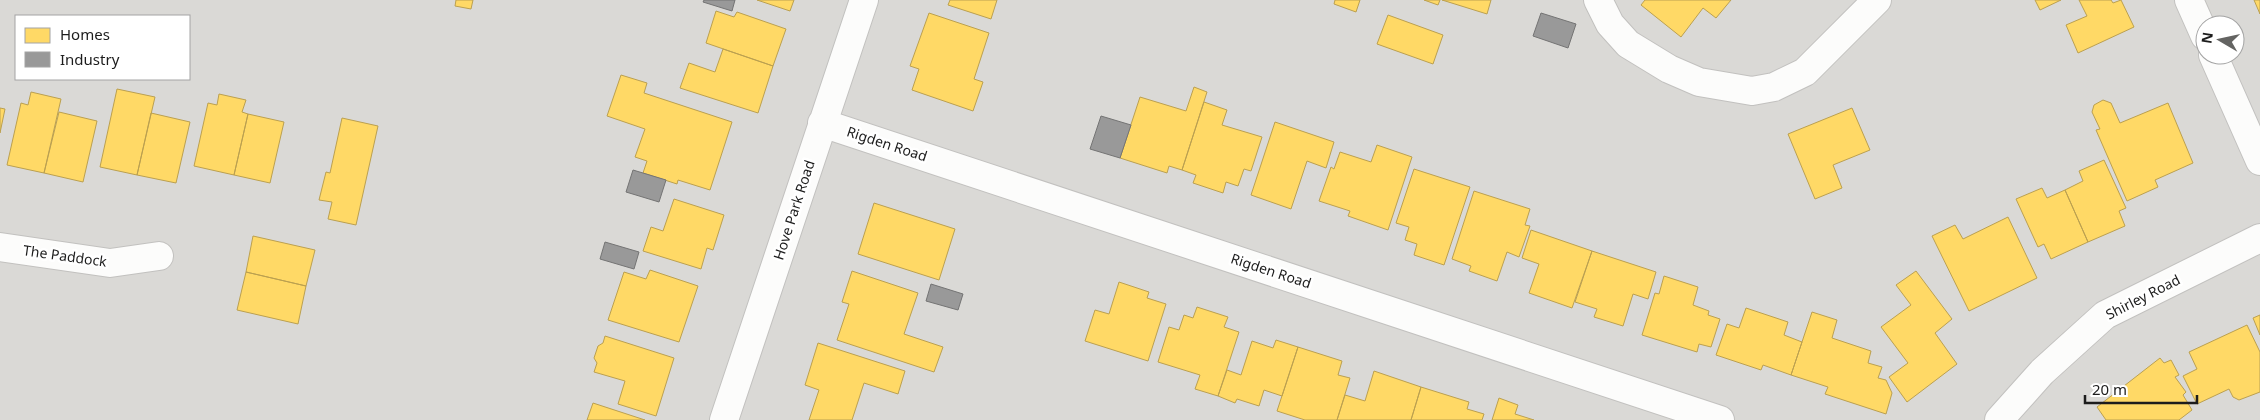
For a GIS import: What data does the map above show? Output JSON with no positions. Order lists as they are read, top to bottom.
{
  "streets": {
    "street": [
      "Rigden Road",
      "Hove Park Road",
      "The Paddock",
      "Shirley Road"
    ]
  },
  "crossings": [
    ["Rigden Road", "Hove Park Road"]
  ],
  "legend": ["Homes", "Industry"],
  "scale_bar": "20 m",
  "north": "left"
}
